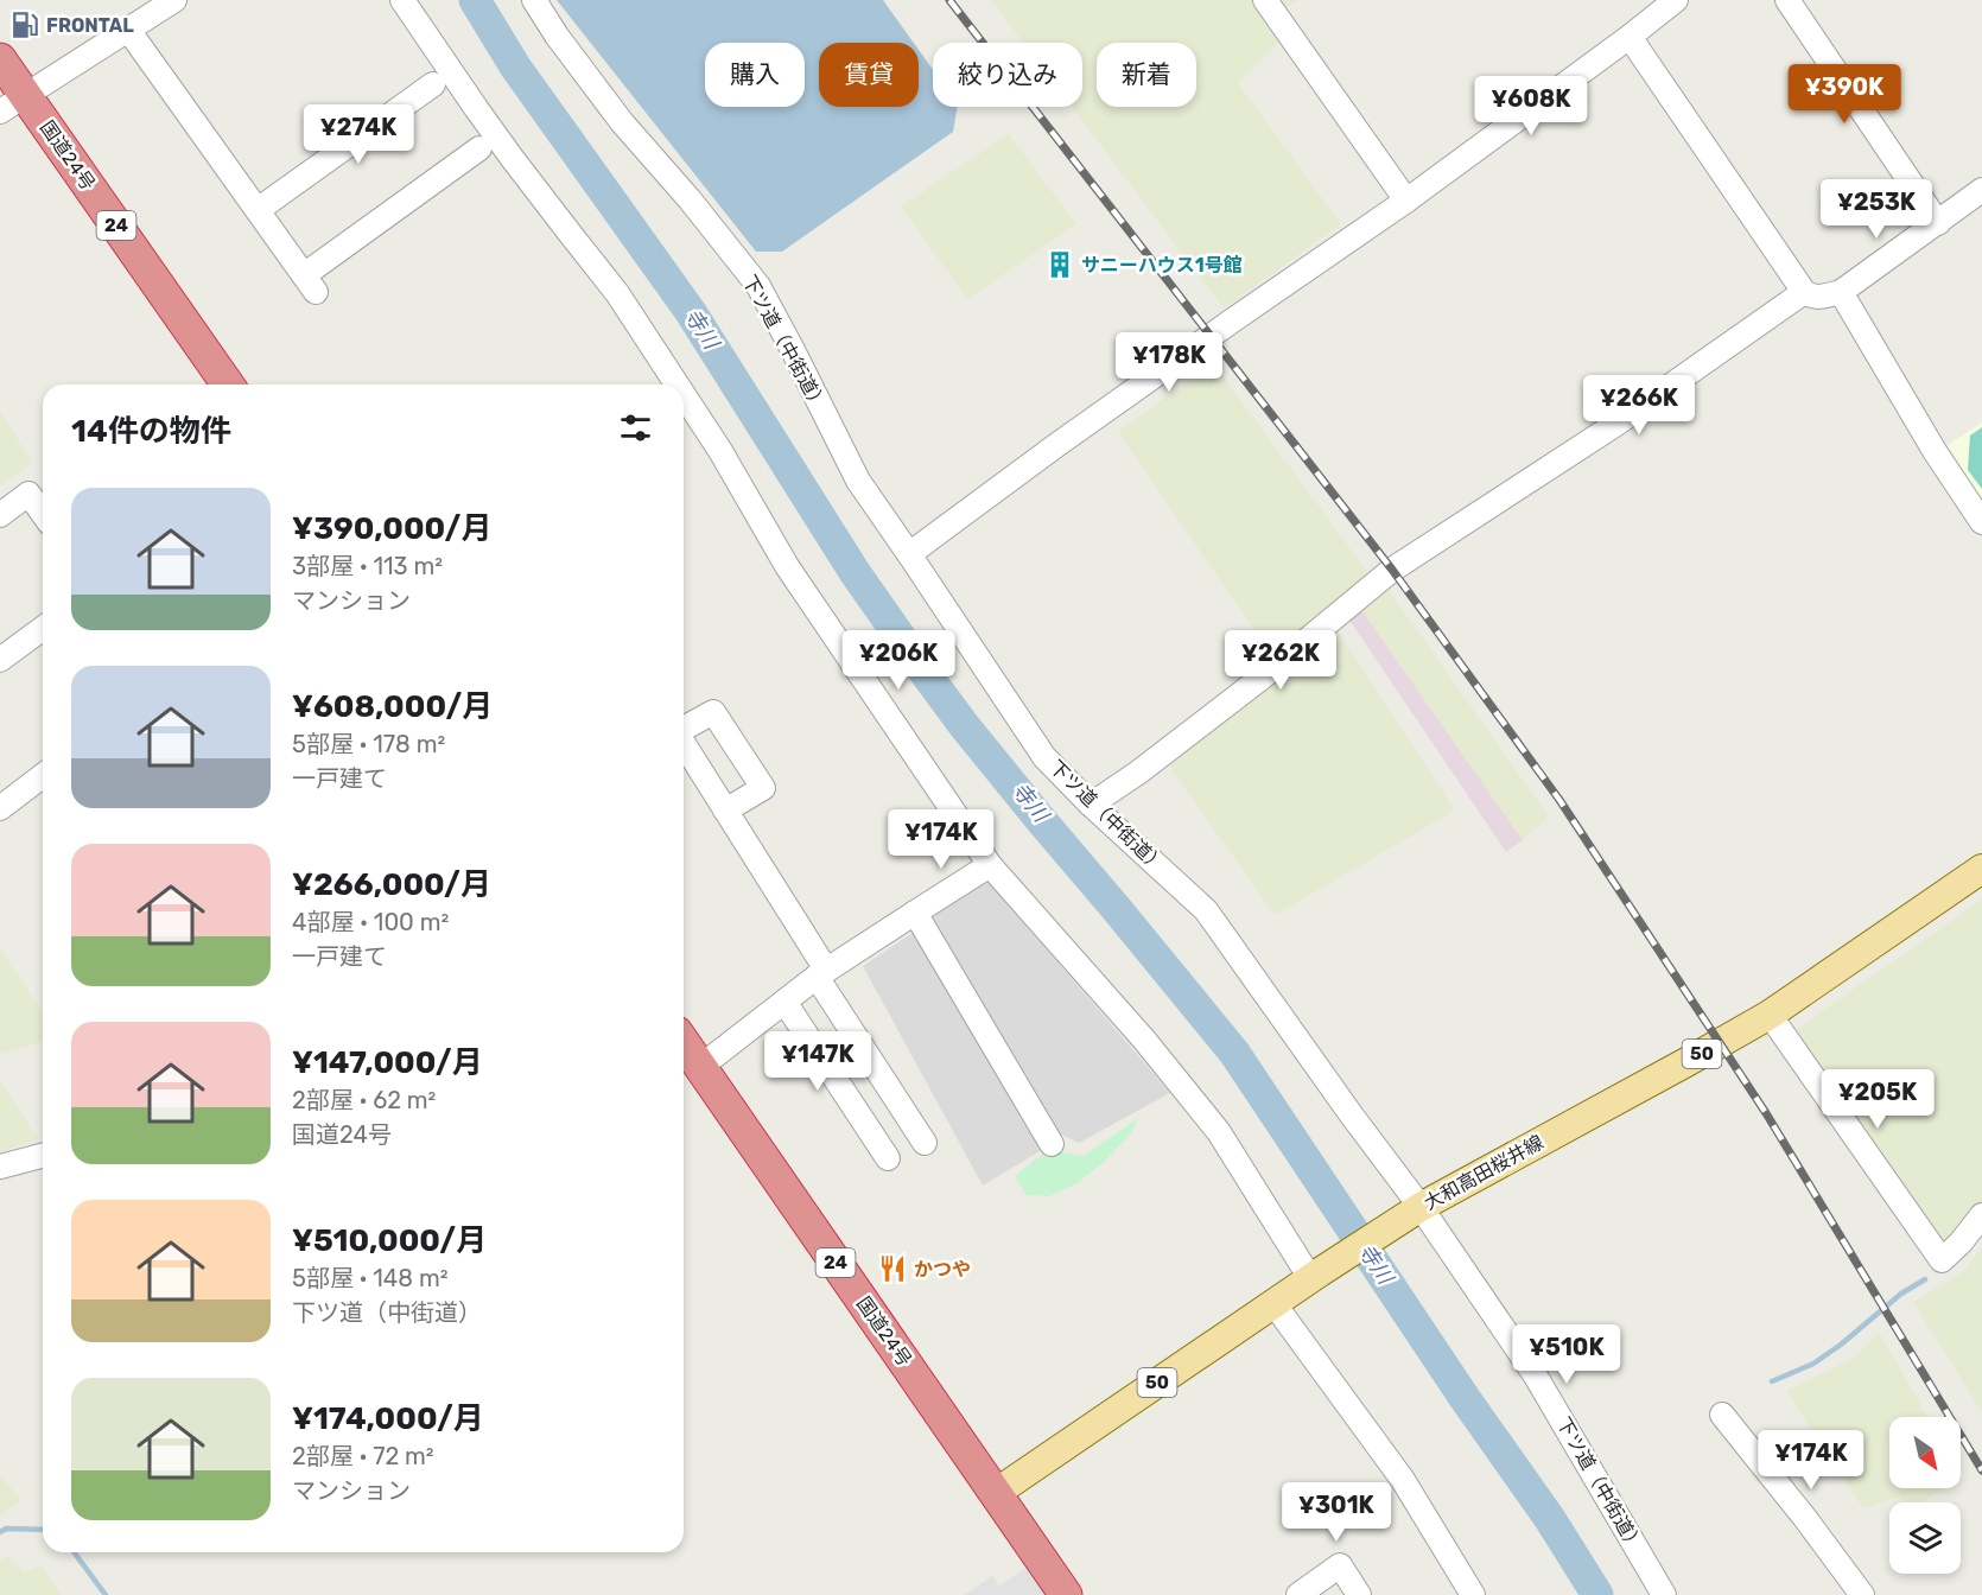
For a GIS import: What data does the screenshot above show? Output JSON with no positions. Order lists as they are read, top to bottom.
{
  "streets": {
    "highway": ["国道24号", "24"],
    "main road": ["50", "大和高田桜井線"],
    "street": ["下ツ道（中街道）"]
  },
  "crossings": [
    ["国道24号", "大和高田桜井線"],
    ["下ツ道（中街道）", "大和高田桜井線"]
  ],
  "water": ["寺川"],
  "places": {
    "fuel station": ["FRONTAL"],
    "building": ["サニーハウス1号館"],
    "restaurant": ["かつや"]
  },
  "north": "bottom right",
  "page": {
    "chip": [
      "購入",
      "賃貸",
      "絞り込み",
      "新着"
    ],
    "price": [
      "¥390K",
      "¥608K",
      "¥274K",
      "¥253K",
      "¥178K",
      "¥266K",
      "¥206K",
      "¥262K",
      "¥174K",
      "¥147K",
      "¥205K",
      "¥510K",
      "¥174K",
      "¥301K"
    ],
    "heading": "14件の物件",
    "list": [
      {
        "name": "¥390,000/月",
        "note": "3部屋 · 113 m² · マンション"
      },
      {
        "name": "¥608,000/月",
        "note": "5部屋 · 178 m² · 一戸建て"
      },
      {
        "name": "¥266,000/月",
        "note": "4部屋 · 100 m² · 一戸建て"
      },
      {
        "name": "¥147,000/月",
        "note": "2部屋 · 62 m² · 国道24号"
      },
      {
        "name": "¥510,000/月",
        "note": "5部屋 · 148 m² · 下ツ道（中街道）"
      },
      {
        "name": "¥174,000/月",
        "note": "2部屋 · 72 m² · マンション"
      }
    ]
  }
}
